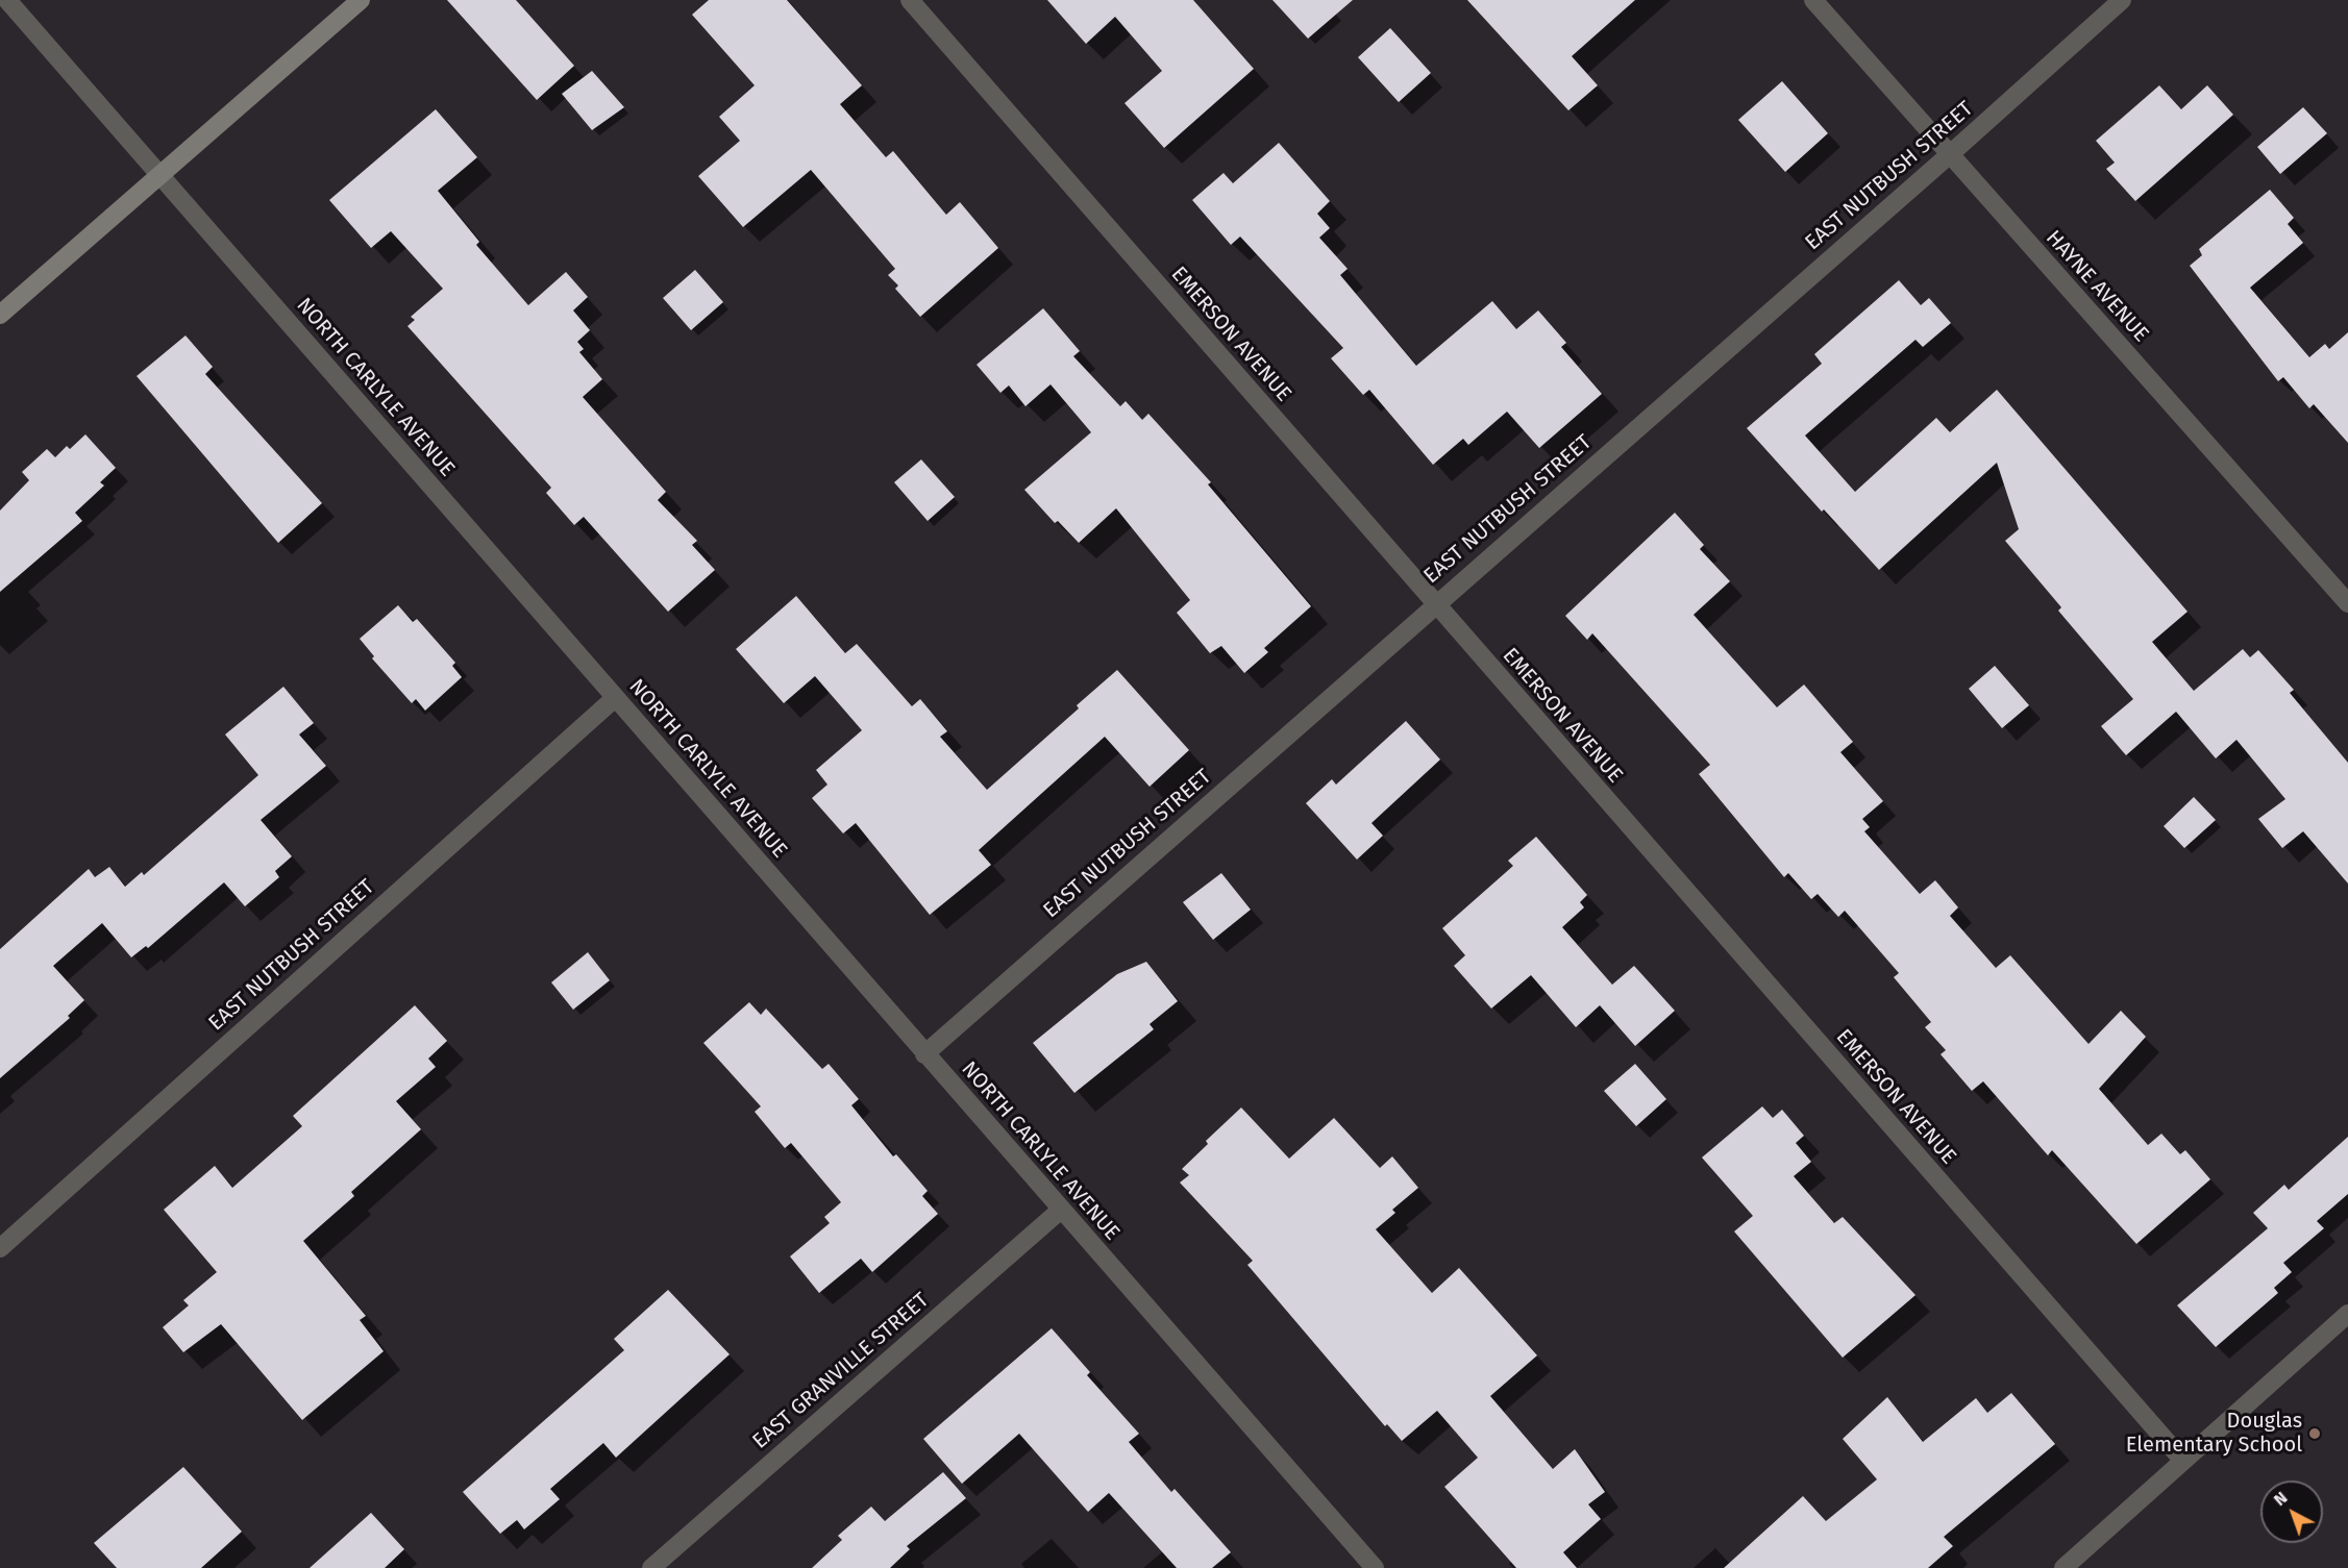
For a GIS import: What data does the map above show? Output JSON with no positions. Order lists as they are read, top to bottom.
{
  "streets": {
    "street": [
      "EAST NUTBUSH STREET",
      "HAYNE AVENUE",
      "EMERSON AVENUE",
      "NORTH CARLYLE AVENUE",
      "EAST GRANVILLE STREET"
    ]
  },
  "crossings": [
    ["EAST NUTBUSH STREET", "HAYNE AVENUE"],
    ["EAST NUTBUSH STREET", "EMERSON AVENUE"],
    ["EAST NUTBUSH STREET", "NORTH CARLYLE AVENUE"],
    ["NORTH CARLYLE AVENUE", "EAST GRANVILLE STREET"]
  ],
  "places": ["Douglas Elementary School"],
  "north": "top left"
}
